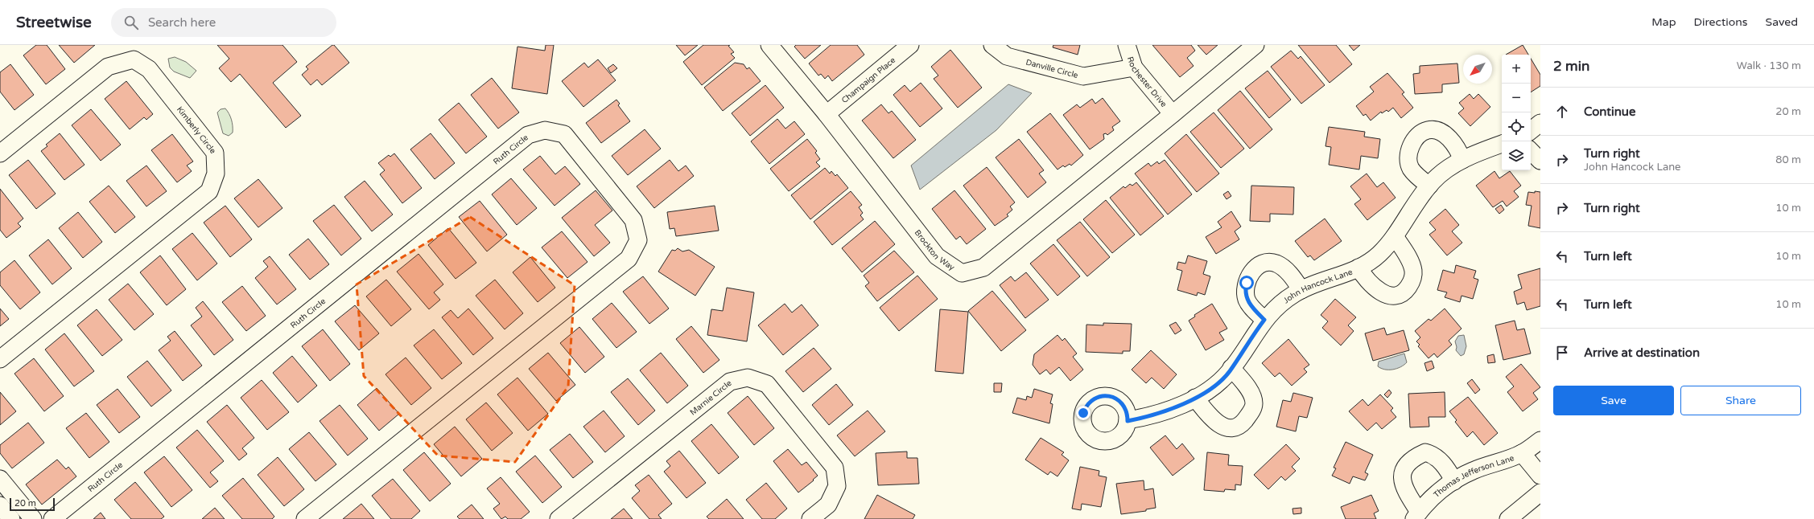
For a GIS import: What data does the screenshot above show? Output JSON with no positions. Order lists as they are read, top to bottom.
{
  "streets": {
    "street": [
      "Danville Circle",
      "Champaign Place",
      "Rochester Drive",
      "Kimberly Circle",
      "Ruth Circle",
      "Brockton Way",
      "John Hancock Lane",
      "Marnie Circle",
      "Thomas Jefferson Lane"
    ]
  },
  "crossings": [
    ["Danville Circle", "Rochester Drive"],
    ["Champaign Place", "Brockton Way"],
    ["Rochester Drive", "Brockton Way"]
  ],
  "scale_bar": "20 m",
  "north": "bottom left",
  "page": {
    "header": "Streetwise",
    "search": "Search here",
    "nav": ["Map", "Directions", "Saved"],
    "heading": ["2 min", "Walk · 130 m"],
    "map_buttons": ["+", "−"],
    "list": [
      ["Continue", "20 m"],
      ["Turn right", "John Hancock Lane", "80 m"],
      ["Turn right", "10 m"],
      ["Turn left", "10 m"],
      ["Turn left", "10 m"],
      "Arrive at destination"
    ],
    "buttons": ["Save", "Share"],
    "scale": "20 m"
  }
}
